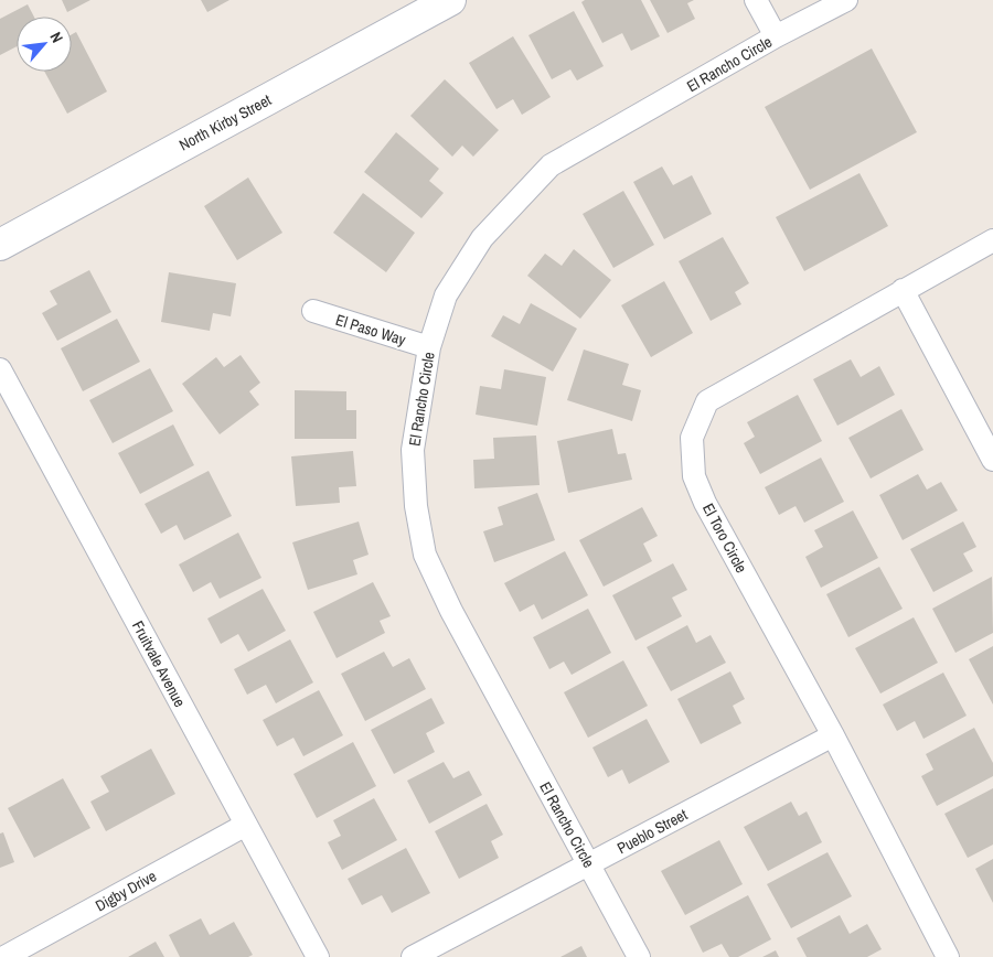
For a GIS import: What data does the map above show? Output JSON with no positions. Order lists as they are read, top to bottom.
{
  "streets": {
    "street": [
      "El Rancho Circle",
      "North Kirby Street",
      "El Paso Way",
      "El Toro Circle",
      "Fruitvale Avenue",
      "Pueblo Street",
      "Digby Drive"
    ]
  },
  "crossings": [
    ["El Rancho Circle", "El Paso Way"],
    ["El Rancho Circle", "Pueblo Street"],
    ["El Toro Circle", "Pueblo Street"],
    ["Fruitvale Avenue", "Digby Drive"]
  ],
  "north": "top right"
}
